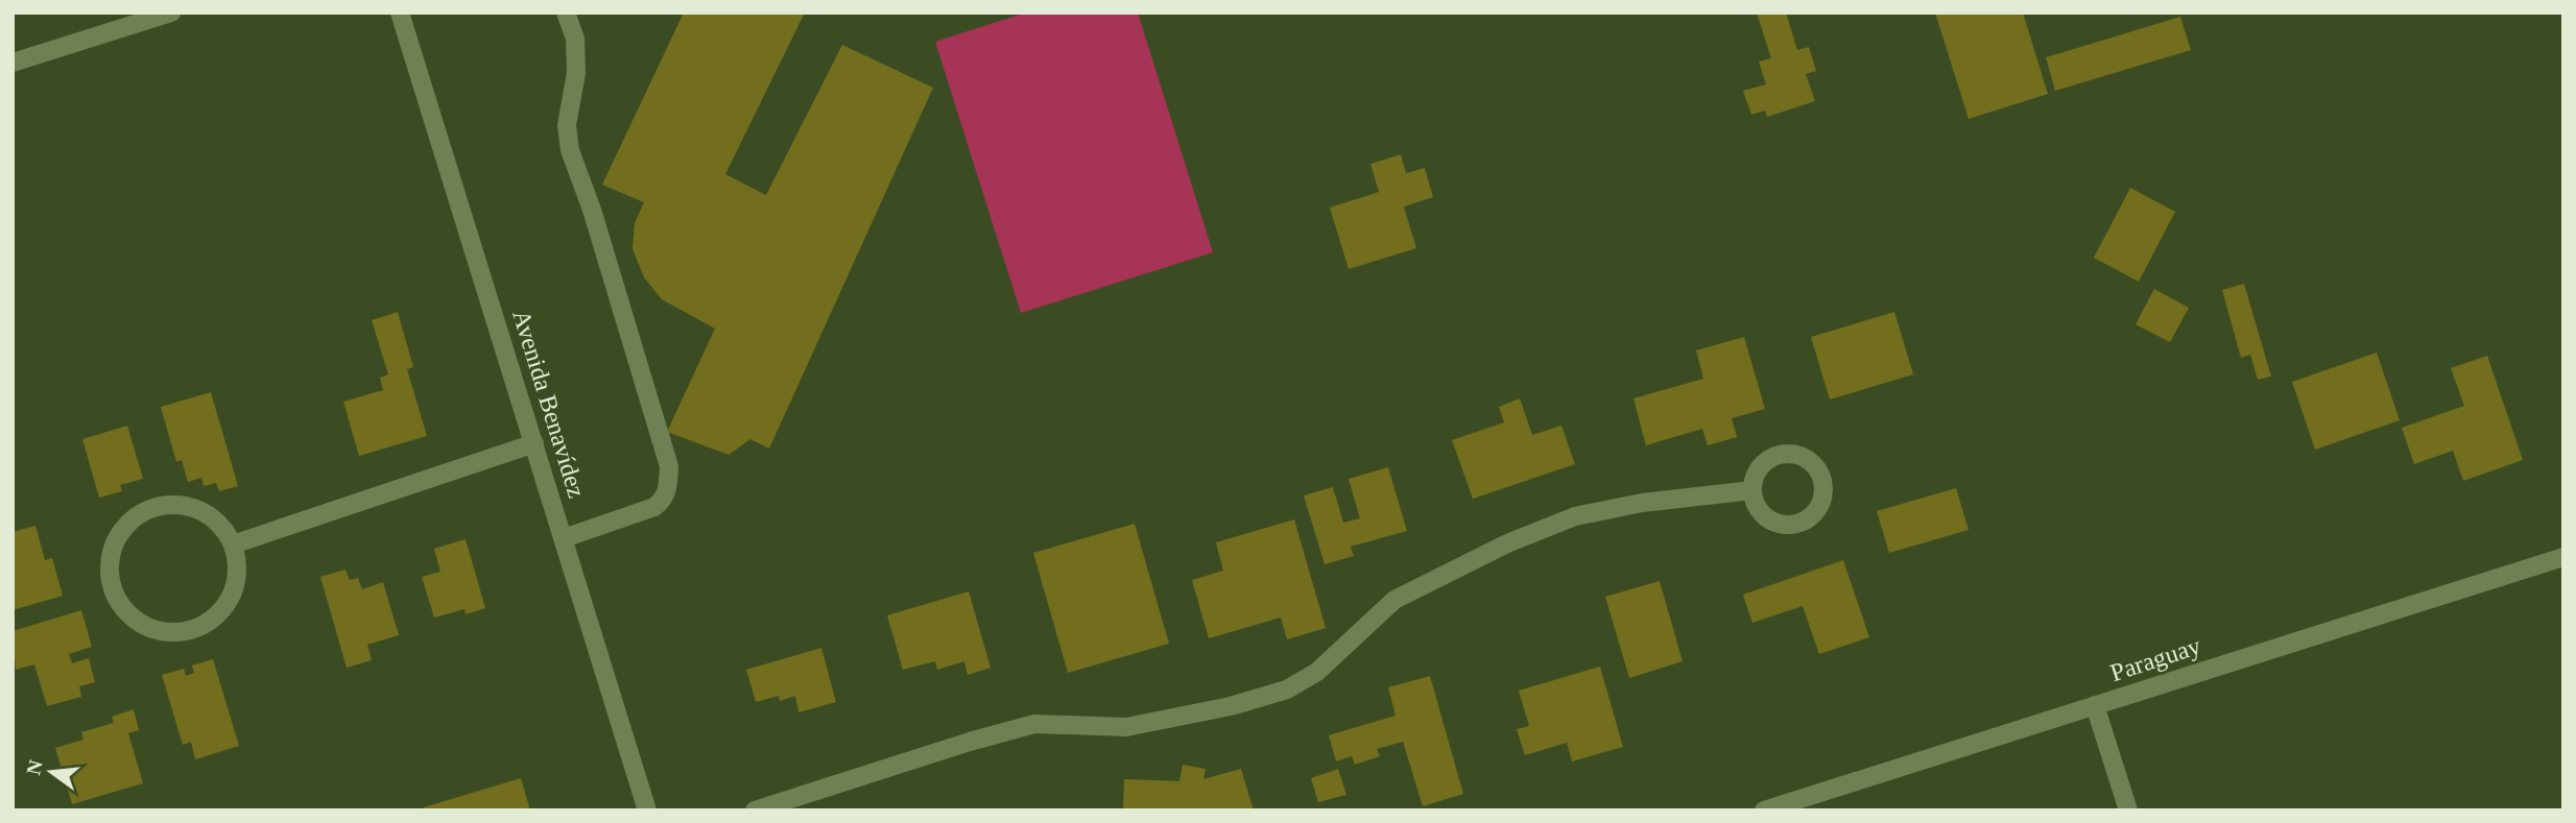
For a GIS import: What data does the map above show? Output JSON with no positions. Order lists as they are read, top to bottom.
{
  "streets": {
    "street": ["Avenida Benavídez", "Paraguay"]
  },
  "north": "left"
}
